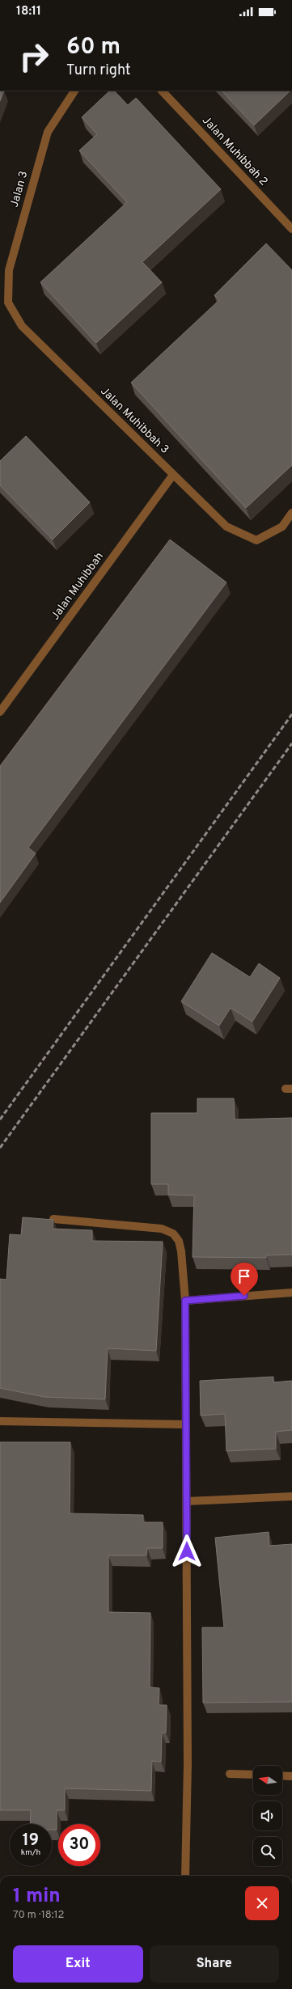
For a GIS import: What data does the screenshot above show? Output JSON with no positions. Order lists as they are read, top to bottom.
{
  "streets": {
    "street": [
      "Jalan Muhibbah 2",
      "Jalan 3",
      "Jalan Muhibbah 3",
      "Jalan Muhibbah"
    ]
  },
  "crossings": [
    ["Jalan 3", "Jalan Muhibbah 3"],
    ["Jalan Muhibbah 3", "Jalan Muhibbah"]
  ],
  "north": "left",
  "page": {
    "status": "18:11",
    "turn": ["60 m", "Turn right"],
    "speed": "19 km/h",
    "limit": "30",
    "heading": ["1 min", "70 m · 18:12"],
    "buttons": ["Exit", "Share"]
  }
}
